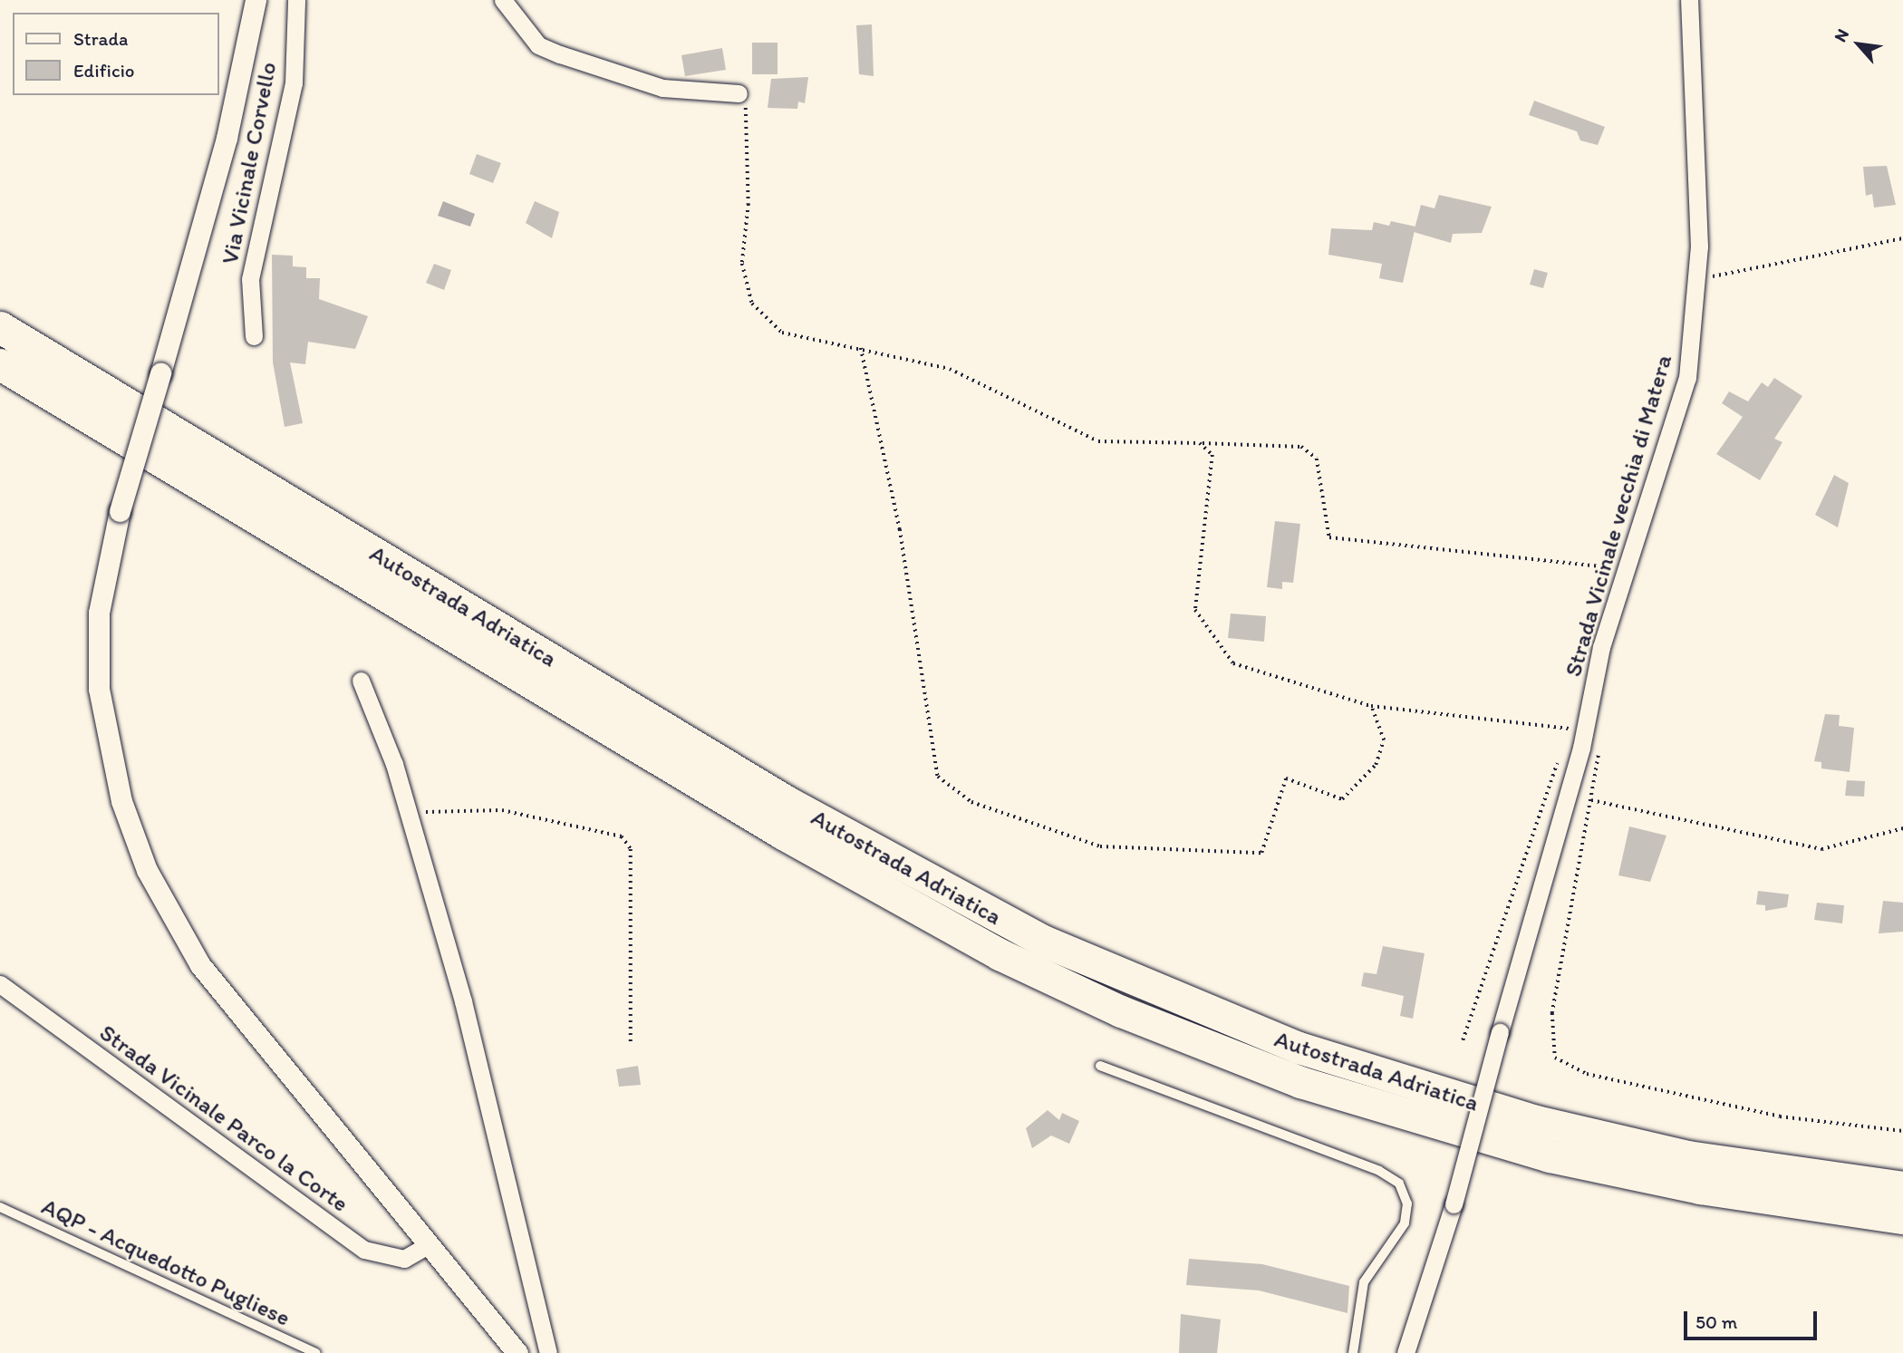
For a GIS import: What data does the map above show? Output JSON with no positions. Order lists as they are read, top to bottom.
{
  "streets": {
    "highway": ["Autostrada Adriatica"],
    "street": ["Via Vicinale Corvello", "Strada Vicinale vecchia di Matera", "Strada Vicinale Parco la Corte"],
    "lane": ["AQP - Acquedotto Pugliese"]
  },
  "legend": ["Strada", "Edificio"],
  "scale_bar": "50 m",
  "north": "top left"
}
